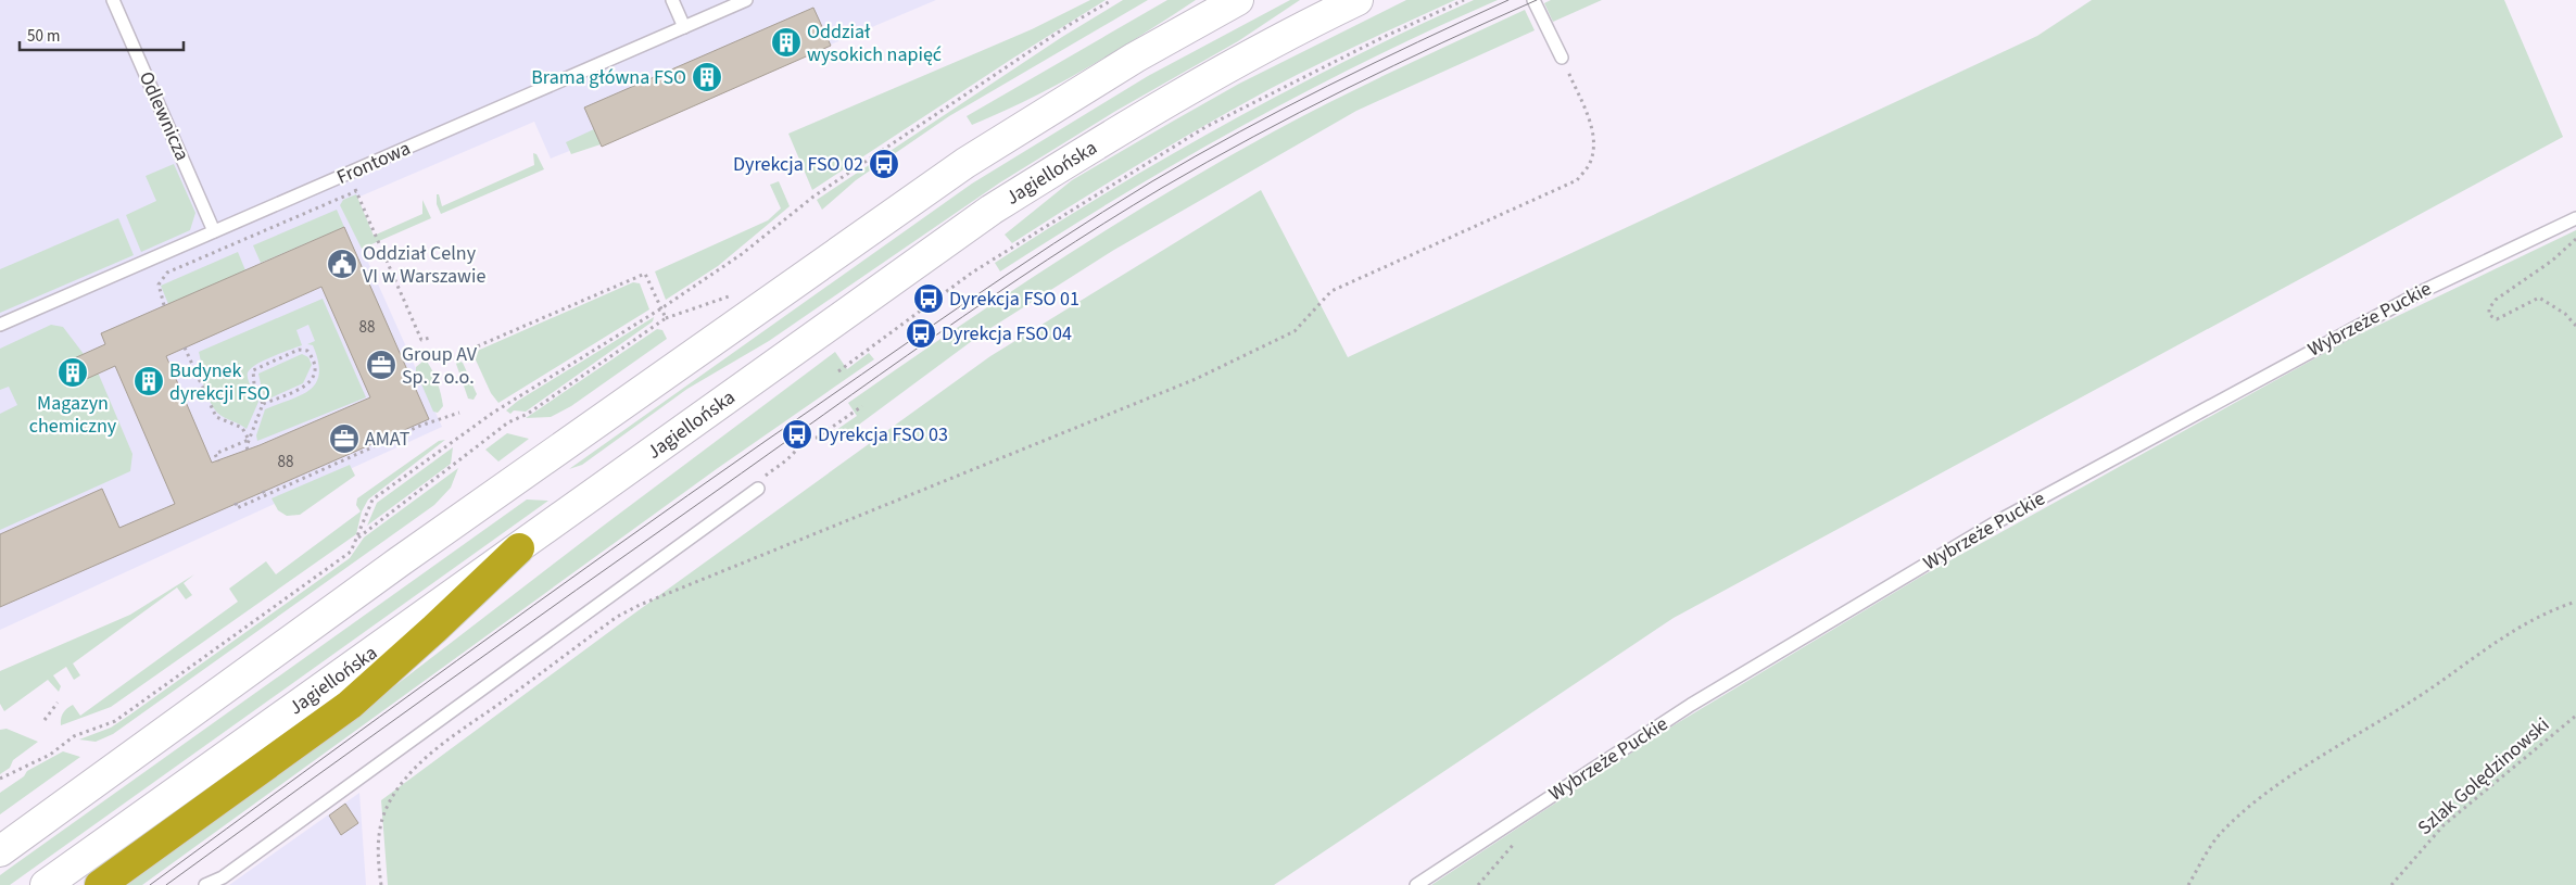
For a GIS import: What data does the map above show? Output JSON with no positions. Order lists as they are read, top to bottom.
{
  "streets": {
    "main road": ["Jagiellońska"],
    "lane": ["Odlewnicza", "Frontowa", "Wybrzeże Puckie"],
    "path": ["Szlak Golędzinowski"]
  },
  "crossings": [
    ["Odlewnicza", "Frontowa"]
  ],
  "places": {
    "building": [
      "Oddział wysokich napięć",
      "Brama główna FSO",
      "Magazyn chemiczny",
      "Budynek dyrekcji FSO"
    ],
    "bus stop": [
      "Dyrekcja FSO 02",
      "Dyrekcja FSO 01",
      "Dyrekcja FSO 04",
      "Dyrekcja FSO 03"
    ],
    "public building": ["Oddział Celny VI w Warszawie"],
    "office": ["Group AV Sp. z o.o.", "AMAT"]
  },
  "house_numbers": ["88", "88"],
  "scale_bar": "50 m"
}
